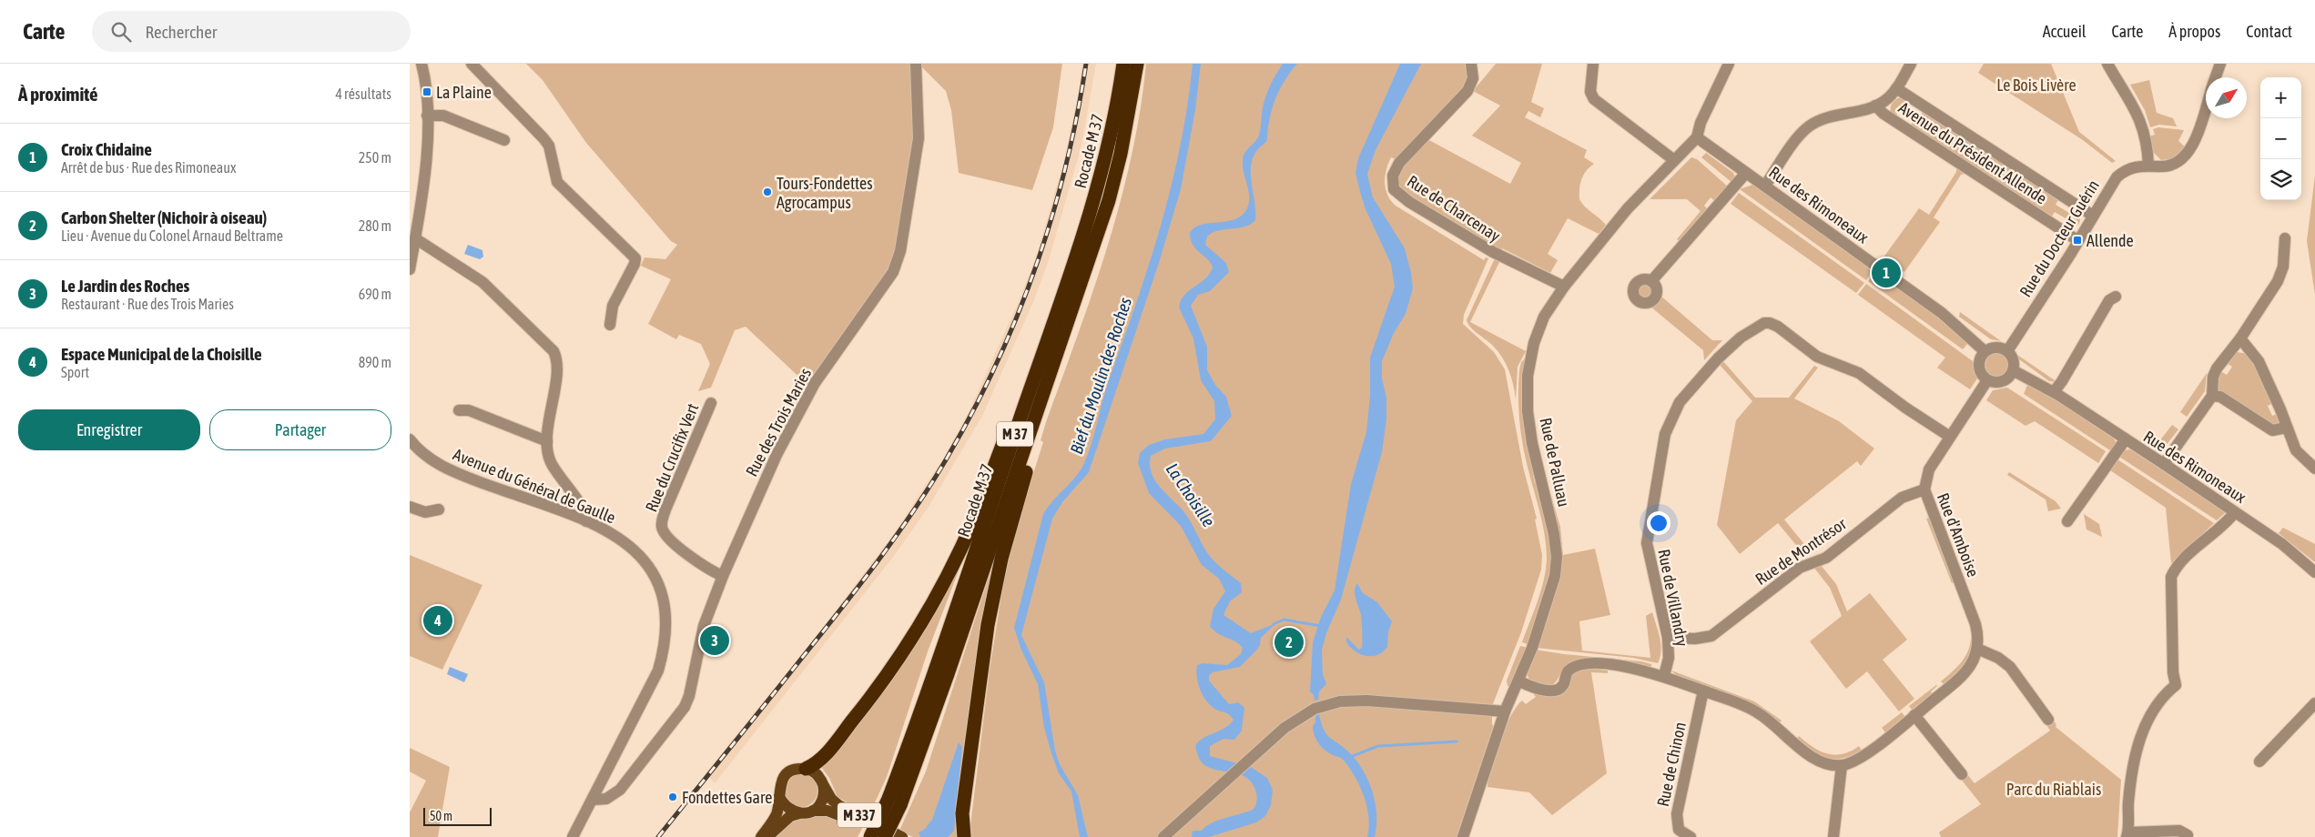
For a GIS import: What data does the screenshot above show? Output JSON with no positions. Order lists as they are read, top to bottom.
{
  "streets": {
    "highway": ["Rocade M 37", "M 37"],
    "main road": ["M 337"],
    "street": [
      "Avenue du Président Allende",
      "Rue des Rimoneaux",
      "Rue de Charcenay",
      "Rue du Docteur Guérin",
      "Rue des Trois Maries",
      "Rue du Crucifix Vert",
      "Rue de Palluau",
      "Avenue du Général de Gaulle",
      "Rue d'Amboise",
      "Rue de Montrésor",
      "Rue de Villandry",
      "Rue de Chinon"
    ]
  },
  "crossings": [
    ["Rocade M 37", "M 337"],
    ["Avenue du Président Allende", "Rue du Docteur Guérin"],
    ["Rue des Rimoneaux", "Rue du Docteur Guérin"],
    ["Rue des Rimoneaux", "Rue de Palluau"],
    ["Rue des Rimoneaux", "Rue d'Amboise"],
    ["Rue de Charcenay", "Rue de Palluau"],
    ["Rue du Docteur Guérin", "Rue d'Amboise"],
    ["Rue des Trois Maries", "Rue du Crucifix Vert"],
    ["Rue des Trois Maries", "Avenue du Général de Gaulle"],
    ["Rue d'Amboise", "Rue de Montrésor"],
    ["Rue d'Amboise", "Rue de Villandry"],
    ["Rue de Montrésor", "Rue de Villandry"]
  ],
  "water": ["Bief du Moulin des Roches", "La Choisille"],
  "parks": ["Le Bois Livère", "Parc du Riablais"],
  "places": {
    "transit": ["La Plaine", "Allende"],
    "other": ["Tours-Fondettes Agrocampus", "Fondettes Gare"]
  },
  "scale_bar": "50 m",
  "north": "top right",
  "page": {
    "header": "Carte",
    "search": "Rechercher",
    "nav": [
      "Accueil",
      "Carte",
      "À propos",
      "Contact"
    ],
    "heading": ["À proximité", "4 résultats"],
    "map_buttons": ["+", "−"],
    "list": [
      {
        "mark": "1",
        "name": "Croix Chidaine",
        "note": "Arrêt de bus · Rue des Rimoneaux",
        "value": "250 m"
      },
      {
        "mark": "2",
        "name": "Carbon Shelter (Nichoir à oiseau)",
        "note": "Lieu · Avenue du Colonel Arnaud Beltrame",
        "value": "280 m"
      },
      {
        "mark": "3",
        "name": "Le Jardin des Roches",
        "note": "Restaurant · Rue des Trois Maries",
        "value": "690 m"
      },
      {
        "mark": "4",
        "name": "Espace Municipal de la Choisille",
        "note": "Sport",
        "value": "890 m"
      }
    ],
    "pins": [
      "1",
      "4",
      "3",
      "2"
    ],
    "buttons": ["Enregistrer", "Partager"],
    "scale": "50 m"
  }
}
